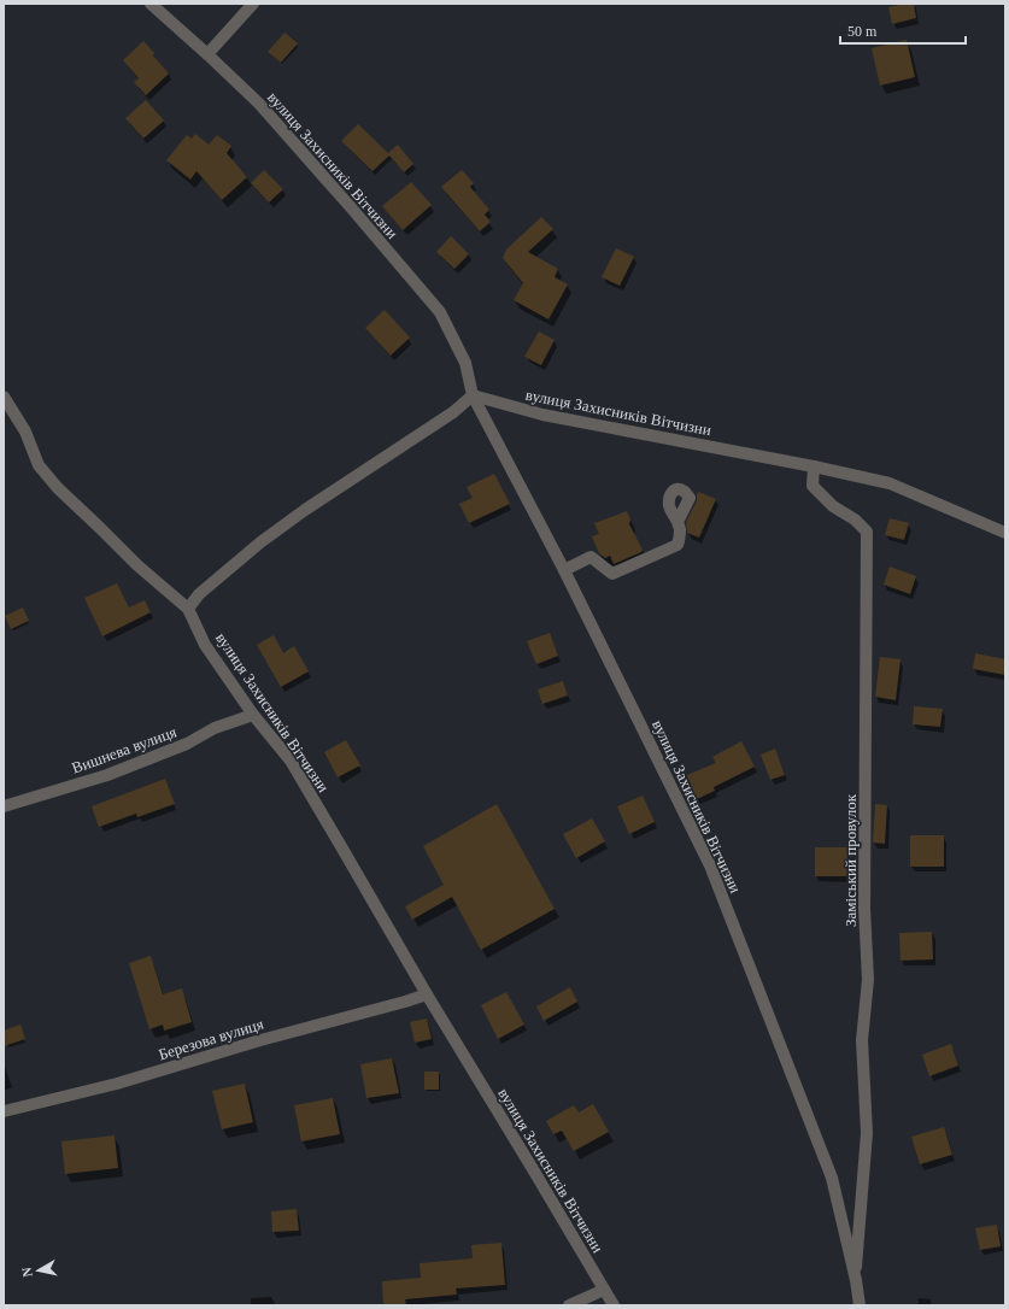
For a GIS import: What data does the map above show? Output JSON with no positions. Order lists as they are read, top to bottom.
{
  "streets": {
    "street": [
      "вулиця Захисників Вітчизни",
      "Вишнева вулиця",
      "Заміський провулок",
      "Березова вулиця"
    ]
  },
  "crossings": [
    ["вулиця Захисників Вітчизни", "Вишнева вулиця"],
    ["вулиця Захисників Вітчизни", "Заміський провулок"],
    ["вулиця Захисників Вітчизни", "Березова вулиця"]
  ],
  "scale_bar": "50 m",
  "north": "left"
}
